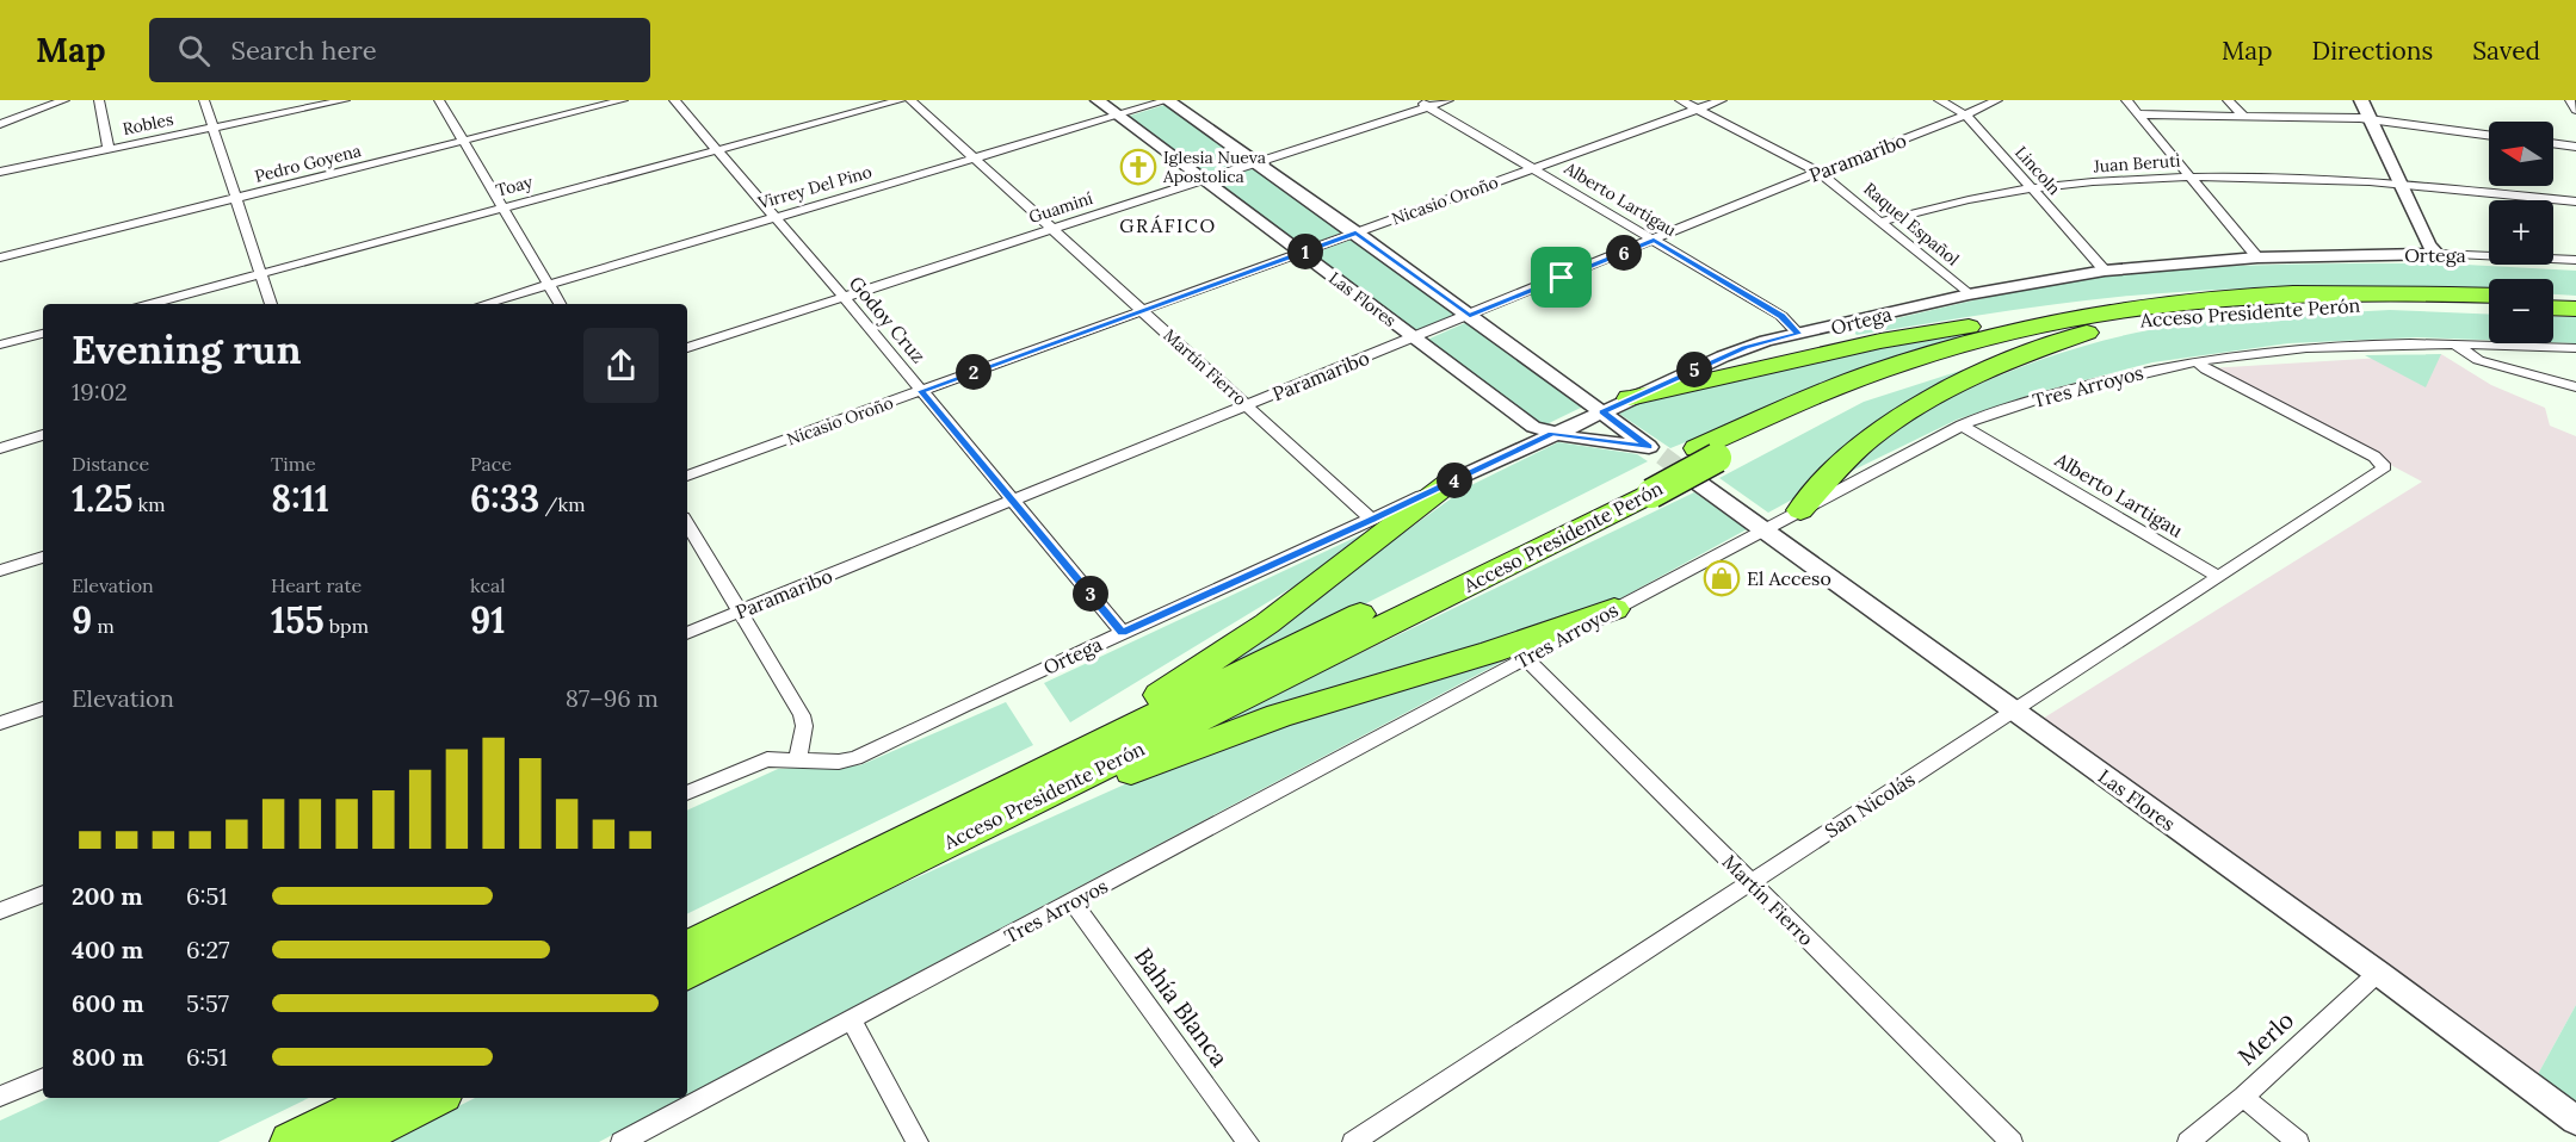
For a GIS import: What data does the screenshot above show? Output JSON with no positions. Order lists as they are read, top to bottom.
{
  "streets": {
    "highway": ["Acceso Presidente Perón"],
    "street": [
      "Robles",
      "Paramaribo",
      "Pedro Goyena",
      "Juan Beruti",
      "Lincoln",
      "Toay",
      "Virrey Del Pino",
      "Alberto Lartigau",
      "Nicasio Oroño",
      "Guaminí",
      "Raquel Español",
      "Ortega",
      "Las Flores",
      "Godoy Cruz",
      "Martín Fierro",
      "Tres Arroyos",
      "San Nicolás",
      "Bahía Blanca",
      "Merlo"
    ]
  },
  "crossings": [
    ["Paramaribo", "Lincoln"],
    ["Paramaribo", "Alberto Lartigau"],
    ["Paramaribo", "Raquel Español"],
    ["Paramaribo", "Las Flores"],
    ["Paramaribo", "Godoy Cruz"],
    ["Paramaribo", "Martín Fierro"],
    ["Juan Beruti", "Lincoln"],
    ["Juan Beruti", "Raquel Español"],
    ["Lincoln", "Ortega"],
    ["Toay", "Godoy Cruz"],
    ["Virrey Del Pino", "Las Flores"],
    ["Virrey Del Pino", "Godoy Cruz"],
    ["Virrey Del Pino", "Martín Fierro"],
    ["Alberto Lartigau", "Nicasio Oroño"],
    ["Alberto Lartigau", "Guaminí"],
    ["Alberto Lartigau", "Ortega"],
    ["Alberto Lartigau", "Tres Arroyos"],
    ["Alberto Lartigau", "San Nicolás"],
    ["Nicasio Oroño", "Raquel Español"],
    ["Nicasio Oroño", "Las Flores"],
    ["Nicasio Oroño", "Godoy Cruz"],
    ["Nicasio Oroño", "Martín Fierro"],
    ["Guaminí", "Las Flores"],
    ["Guaminí", "Godoy Cruz"],
    ["Guaminí", "Martín Fierro"],
    ["Raquel Español", "Ortega"],
    ["Ortega", "Las Flores"],
    ["Ortega", "Godoy Cruz"],
    ["Ortega", "Martín Fierro"],
    ["Las Flores", "Tres Arroyos"],
    ["Las Flores", "San Nicolás"],
    ["Las Flores", "Merlo"],
    ["Martín Fierro", "Tres Arroyos"],
    ["Martín Fierro", "San Nicolás"],
    ["Tres Arroyos", "San Nicolás"],
    ["Tres Arroyos", "Bahía Blanca"]
  ],
  "districts": ["GRÁFICO"],
  "places": {
    "church": ["Iglesia Nueva Apostolica"],
    "shop": ["El Acceso"]
  },
  "north": "left",
  "page": {
    "header": "Map",
    "search": "Search here",
    "nav": ["Map", "Directions", "Saved"],
    "map_buttons": ["+", "−"],
    "pins": [
      "1",
      "6",
      "5",
      "2",
      "4",
      "3"
    ],
    "heading": ["Evening run", "19:02"],
    "stats": [
      ["Distance", "1.25 km"],
      ["Time", "8:11"],
      ["Pace", "6:33 /km"],
      ["Elevation", "9 m"],
      ["Heart rate", "155 bpm"],
      ["kcal", "91"]
    ],
    "chart": ["Elevation", "87–96 m"],
    "list": [
      {
        "name": "200 m",
        "note": "6:51"
      },
      {
        "name": "400 m",
        "note": "6:27"
      },
      {
        "name": "600 m",
        "note": "5:57"
      },
      {
        "name": "800 m",
        "note": "6:51"
      }
    ]
  }
}
